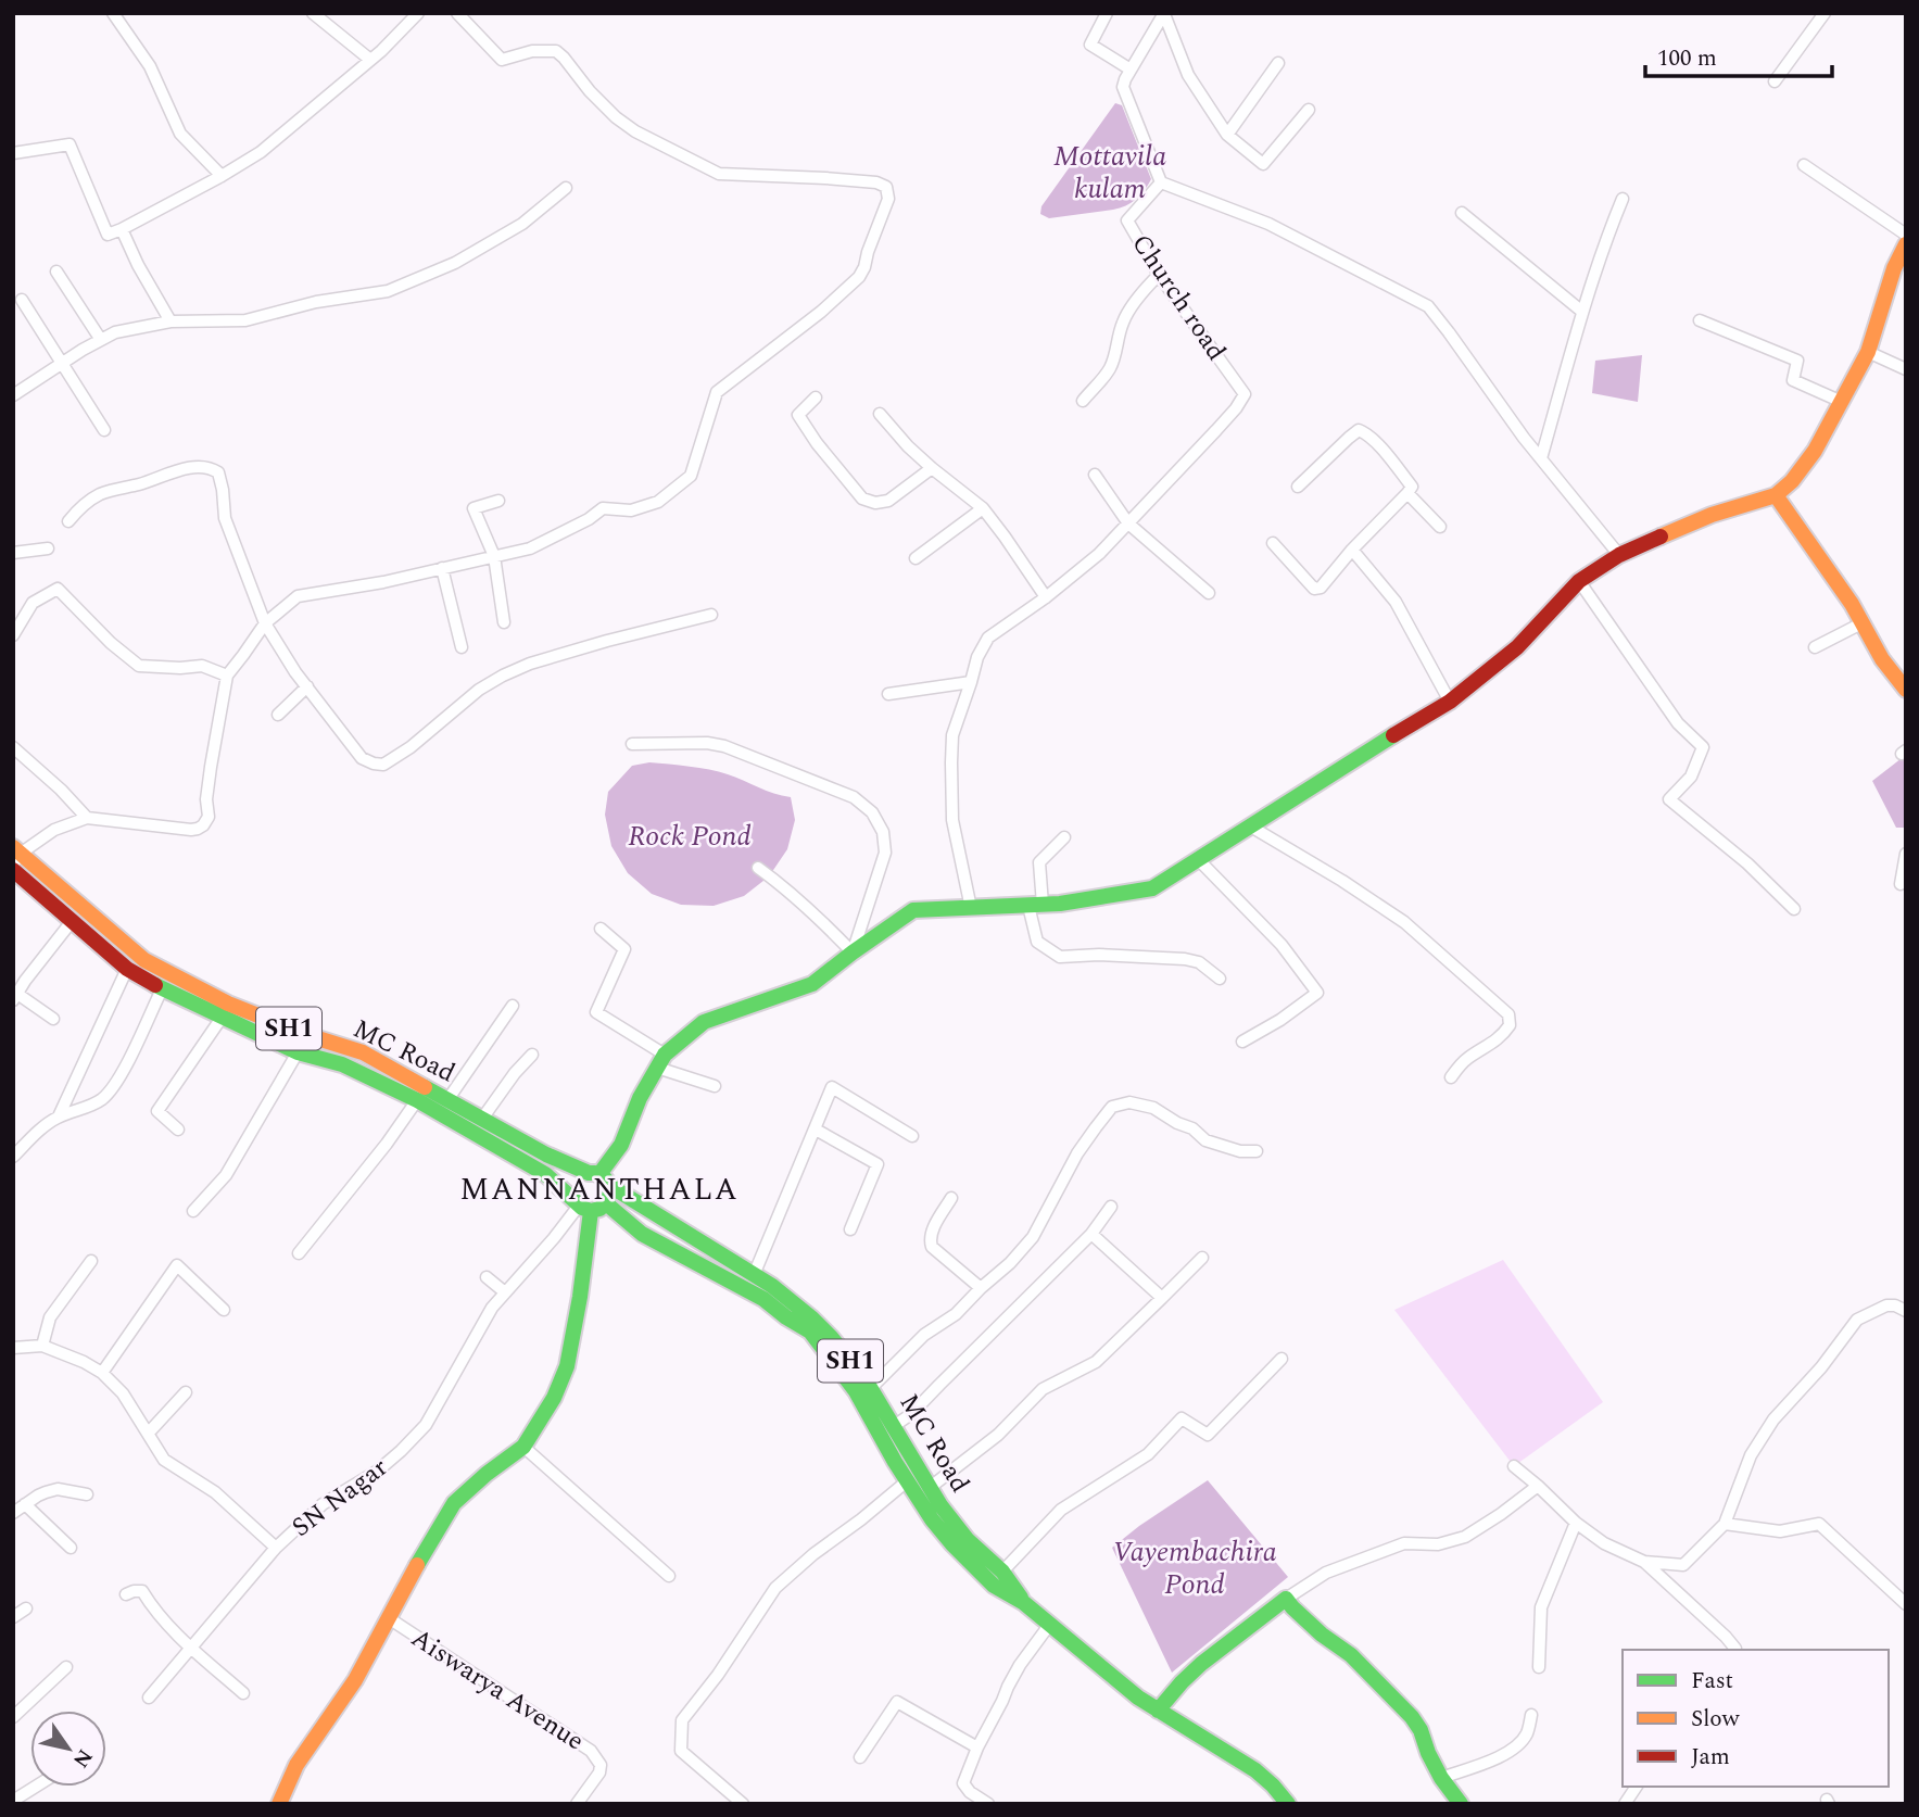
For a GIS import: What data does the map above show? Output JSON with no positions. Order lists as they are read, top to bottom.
{
  "streets": {
    "main road": ["SH1", "MC Road"],
    "street": ["Church road", "SN Nagar", "Aiswarya Avenue"]
  },
  "crossings": [
    ["MC Road", "SN Nagar"]
  ],
  "districts": ["MANNANTHALA"],
  "water": ["Mottavila kulam", "Rock Pond", "Vayembachira Pond"],
  "legend": ["Fast", "Slow", "Jam"],
  "scale_bar": "100 m",
  "north": "bottom right"
}
